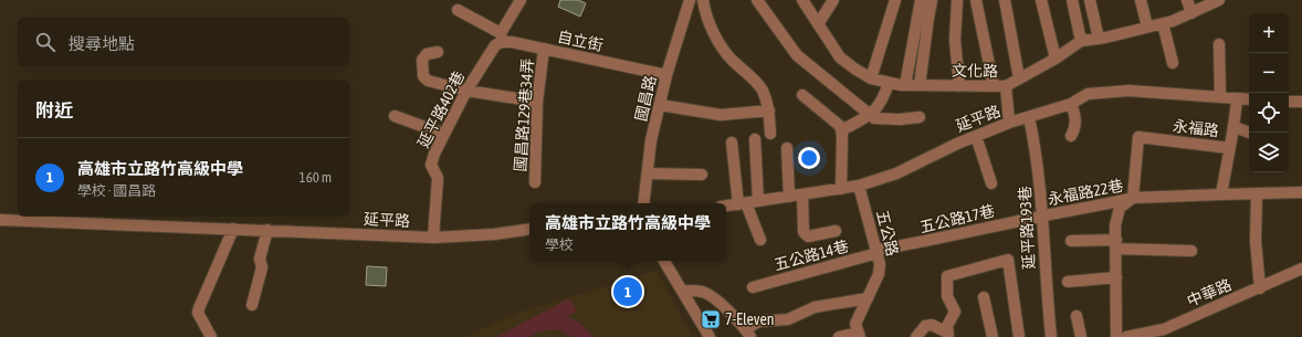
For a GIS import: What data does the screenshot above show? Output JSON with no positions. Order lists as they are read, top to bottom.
{
  "streets": {
    "street": [
      "自立街",
      "文化路",
      "國昌路",
      "延平路402巷",
      "國昌路129巷34弄",
      "延平路",
      "永福路",
      "永福路22巷",
      "五公路17巷",
      "延平路193巷",
      "五公路",
      "五公路14巷",
      "中華路"
    ]
  },
  "crossings": [
    ["自立街", "國昌路"],
    ["自立街", "延平路402巷"],
    ["自立街", "國昌路129巷34弄"],
    ["延平路402巷", "延平路"],
    ["延平路", "延平路193巷"],
    ["延平路", "五公路"],
    ["永福路", "永福路22巷"],
    ["永福路22巷", "五公路17巷"],
    ["永福路22巷", "延平路193巷"],
    ["五公路17巷", "延平路193巷"],
    ["五公路17巷", "五公路"],
    ["五公路17巷", "五公路14巷"],
    ["五公路", "五公路14巷"]
  ],
  "places": {
    "supermarket": ["7-Eleven"]
  },
  "page": {
    "map_buttons": ["+", "−"],
    "search": "搜尋地點",
    "heading": "附近",
    "list": [
      {
        "mark": "1",
        "name": "高雄市立路竹高級中學",
        "note": "學校 · 國昌路",
        "value": "160 m"
      }
    ],
    "popup": ["高雄市立路竹高級中學", "學校"],
    "pins": "1"
  }
}
